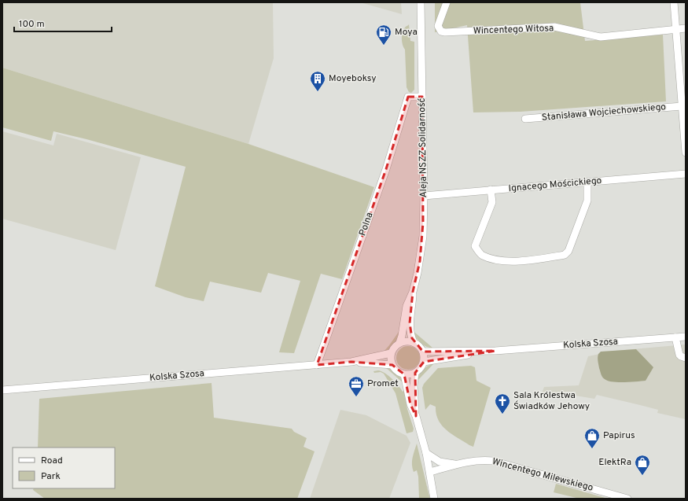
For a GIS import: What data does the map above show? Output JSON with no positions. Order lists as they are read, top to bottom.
{
  "streets": {
    "street": [
      "Wincentego Witosa",
      "Stanisława Wojciechowskiego",
      "Aleja NSZZ Solidarność",
      "Ignacego Mościckiego",
      "Polna",
      "Kolska Szosa",
      "Wincentego Milewskiego"
    ]
  },
  "crossings": [
    ["Aleja NSZZ Solidarność", "Ignacego Mościckiego"],
    ["Aleja NSZZ Solidarność", "Polna"],
    ["Aleja NSZZ Solidarność", "Kolska Szosa"],
    ["Polna", "Kolska Szosa"]
  ],
  "places": {
    "fuel station": ["Moya"],
    "building": ["Moyeboksy"],
    "office": ["Promet"],
    "church": ["Sala Królestwa Świadków Jehowy"],
    "shop": ["Papirus", "ElektRa"]
  },
  "legend": ["Road", "Park"],
  "scale_bar": "100 m"
}
